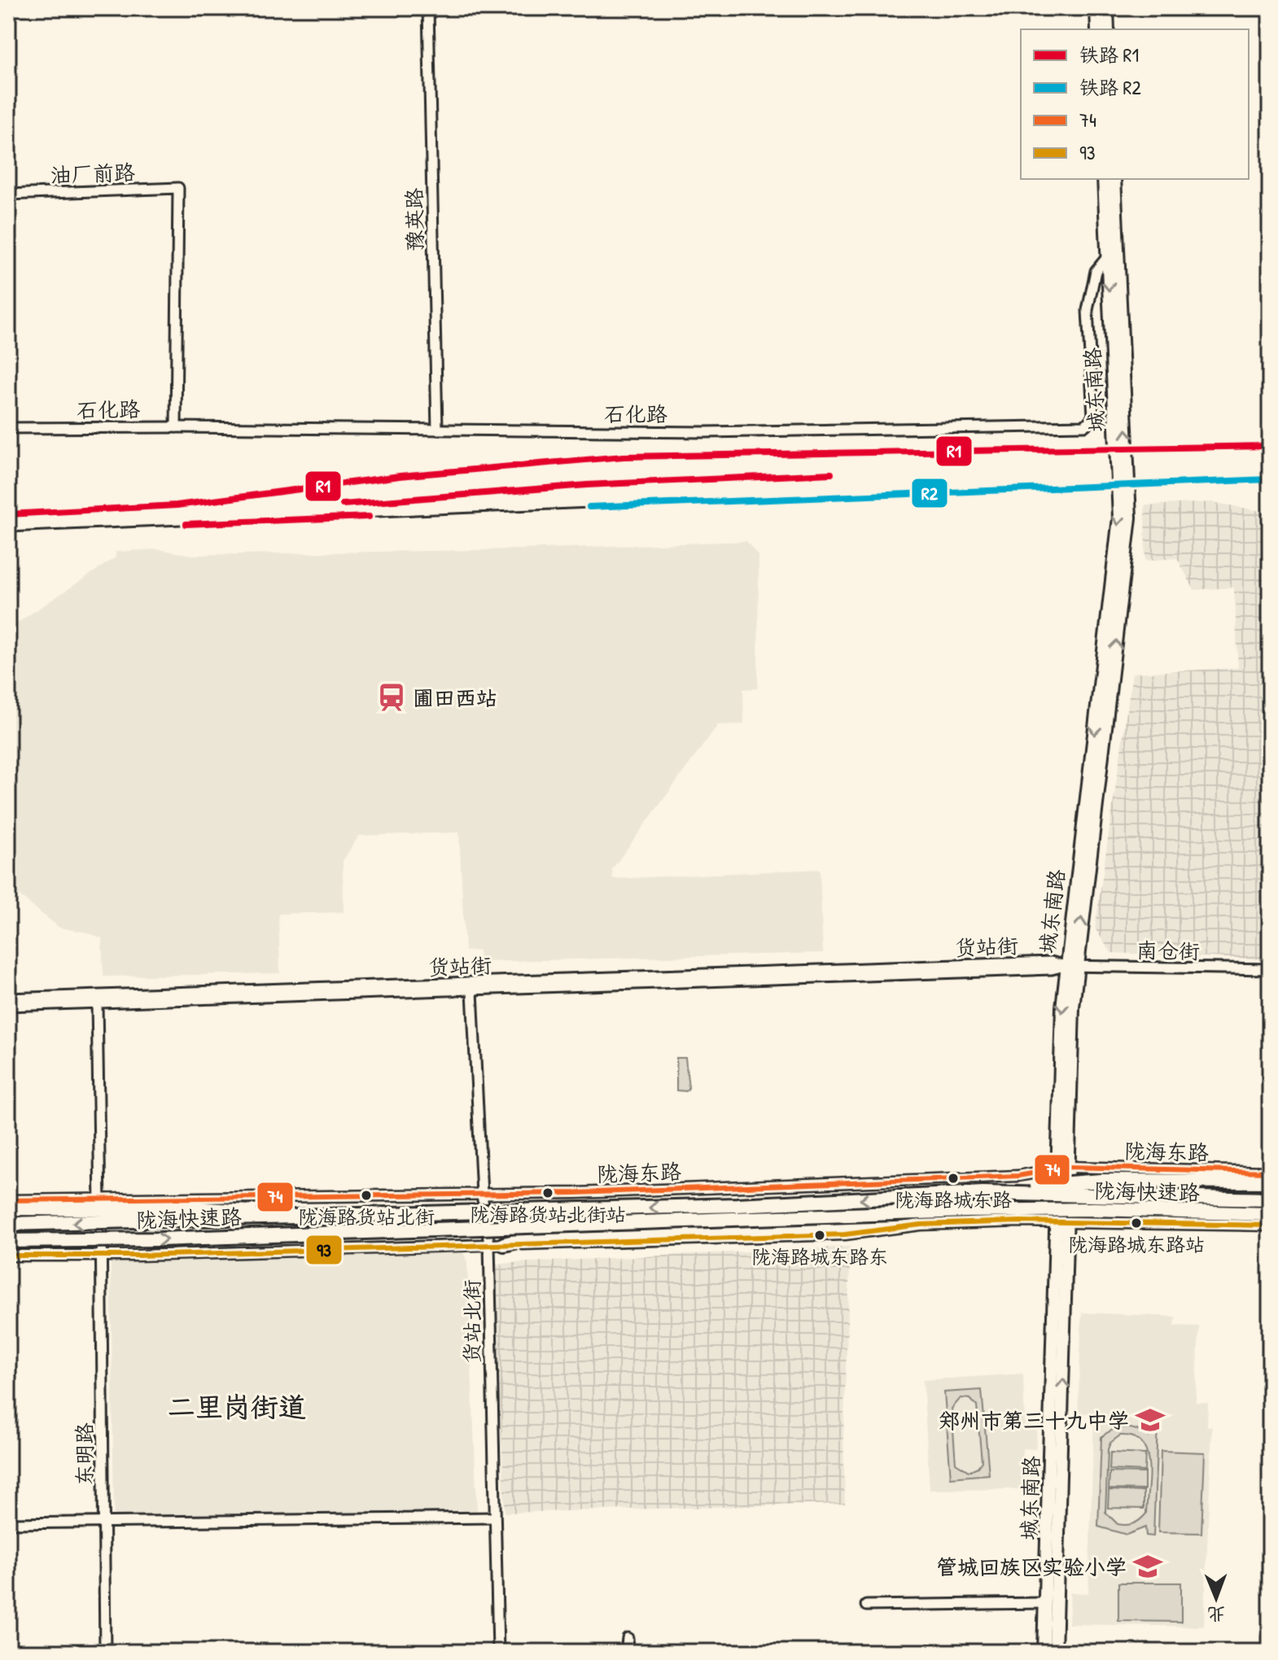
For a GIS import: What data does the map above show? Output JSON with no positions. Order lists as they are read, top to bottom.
{
  "streets": {
    "highway": ["陇海快速路"],
    "main road": ["城东南路"],
    "street": [
      "油厂前路",
      "豫英路",
      "石化路",
      "货站街",
      "南仓街",
      "陇海东路",
      "货站北街",
      "东明路"
    ]
  },
  "crossings": [
    ["油厂前路", "石化路"],
    ["豫英路", "石化路"],
    ["城东南路", "石化路"],
    ["城东南路", "货站街"],
    ["城东南路", "南仓街"],
    ["城东南路", "陇海东路"],
    ["货站街", "南仓街"],
    ["货站街", "货站北街"],
    ["货站街", "东明路"],
    ["陇海东路", "货站北街"],
    ["陇海东路", "东明路"]
  ],
  "districts": ["二里岗街道"],
  "places": {
    "station": ["圃田西站"],
    "other": [
      "陇海路城东路",
      "陇海路货站北街站",
      "陇海路货站北街",
      "陇海路城东路站",
      "陇海路城东路东"
    ],
    "school or university": ["郑州市第三十九中学", "管城回族区实验小学"]
  },
  "lines": [
    "rail line R1",
    "rail line R2",
    "transit line 74",
    "transit line 93"
  ],
  "legend": [
    "铁路 R1",
    "铁路 R2",
    "74",
    "93"
  ],
  "north": "bottom"
}
